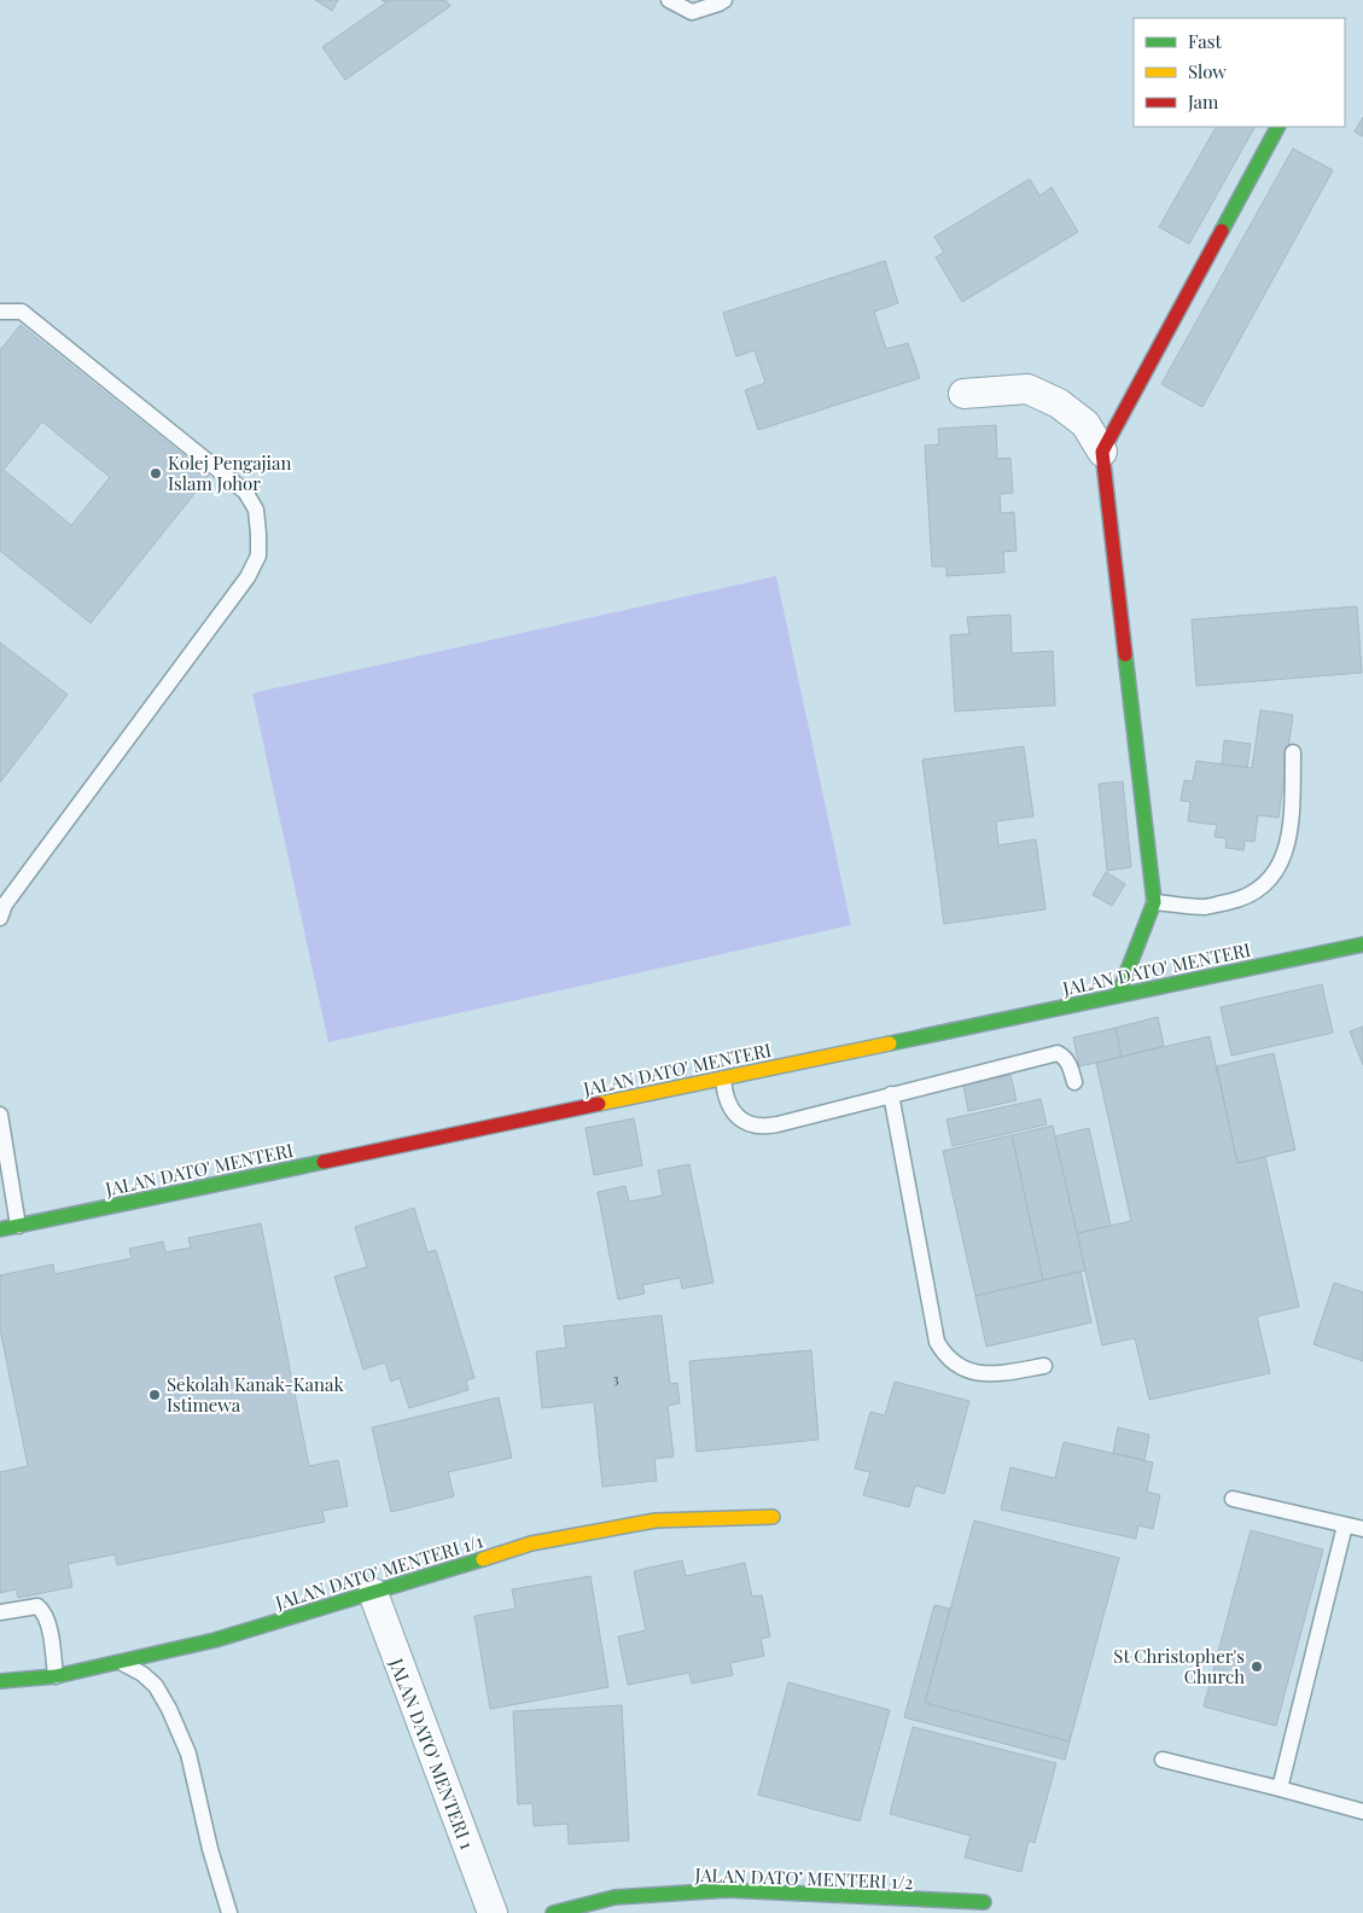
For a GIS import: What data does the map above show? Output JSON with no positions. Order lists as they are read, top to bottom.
{
  "streets": {
    "street": [
      "JALAN DATO' MENTERI",
      "JALAN DATO' MENTERI 1/1",
      "JALAN DATO' MENTERI 1",
      "JALAN DATO’ MENTERI 1/2"
    ]
  },
  "crossings": [
    ["JALAN DATO' MENTERI 1/1", "JALAN DATO' MENTERI 1"]
  ],
  "places": ["Kolej Pengajian Islam Johor", "Sekolah Kanak-Kanak Istimewa", "St Christopher's Church"],
  "house_numbers": ["3"],
  "legend": ["Fast", "Slow", "Jam"]
}
